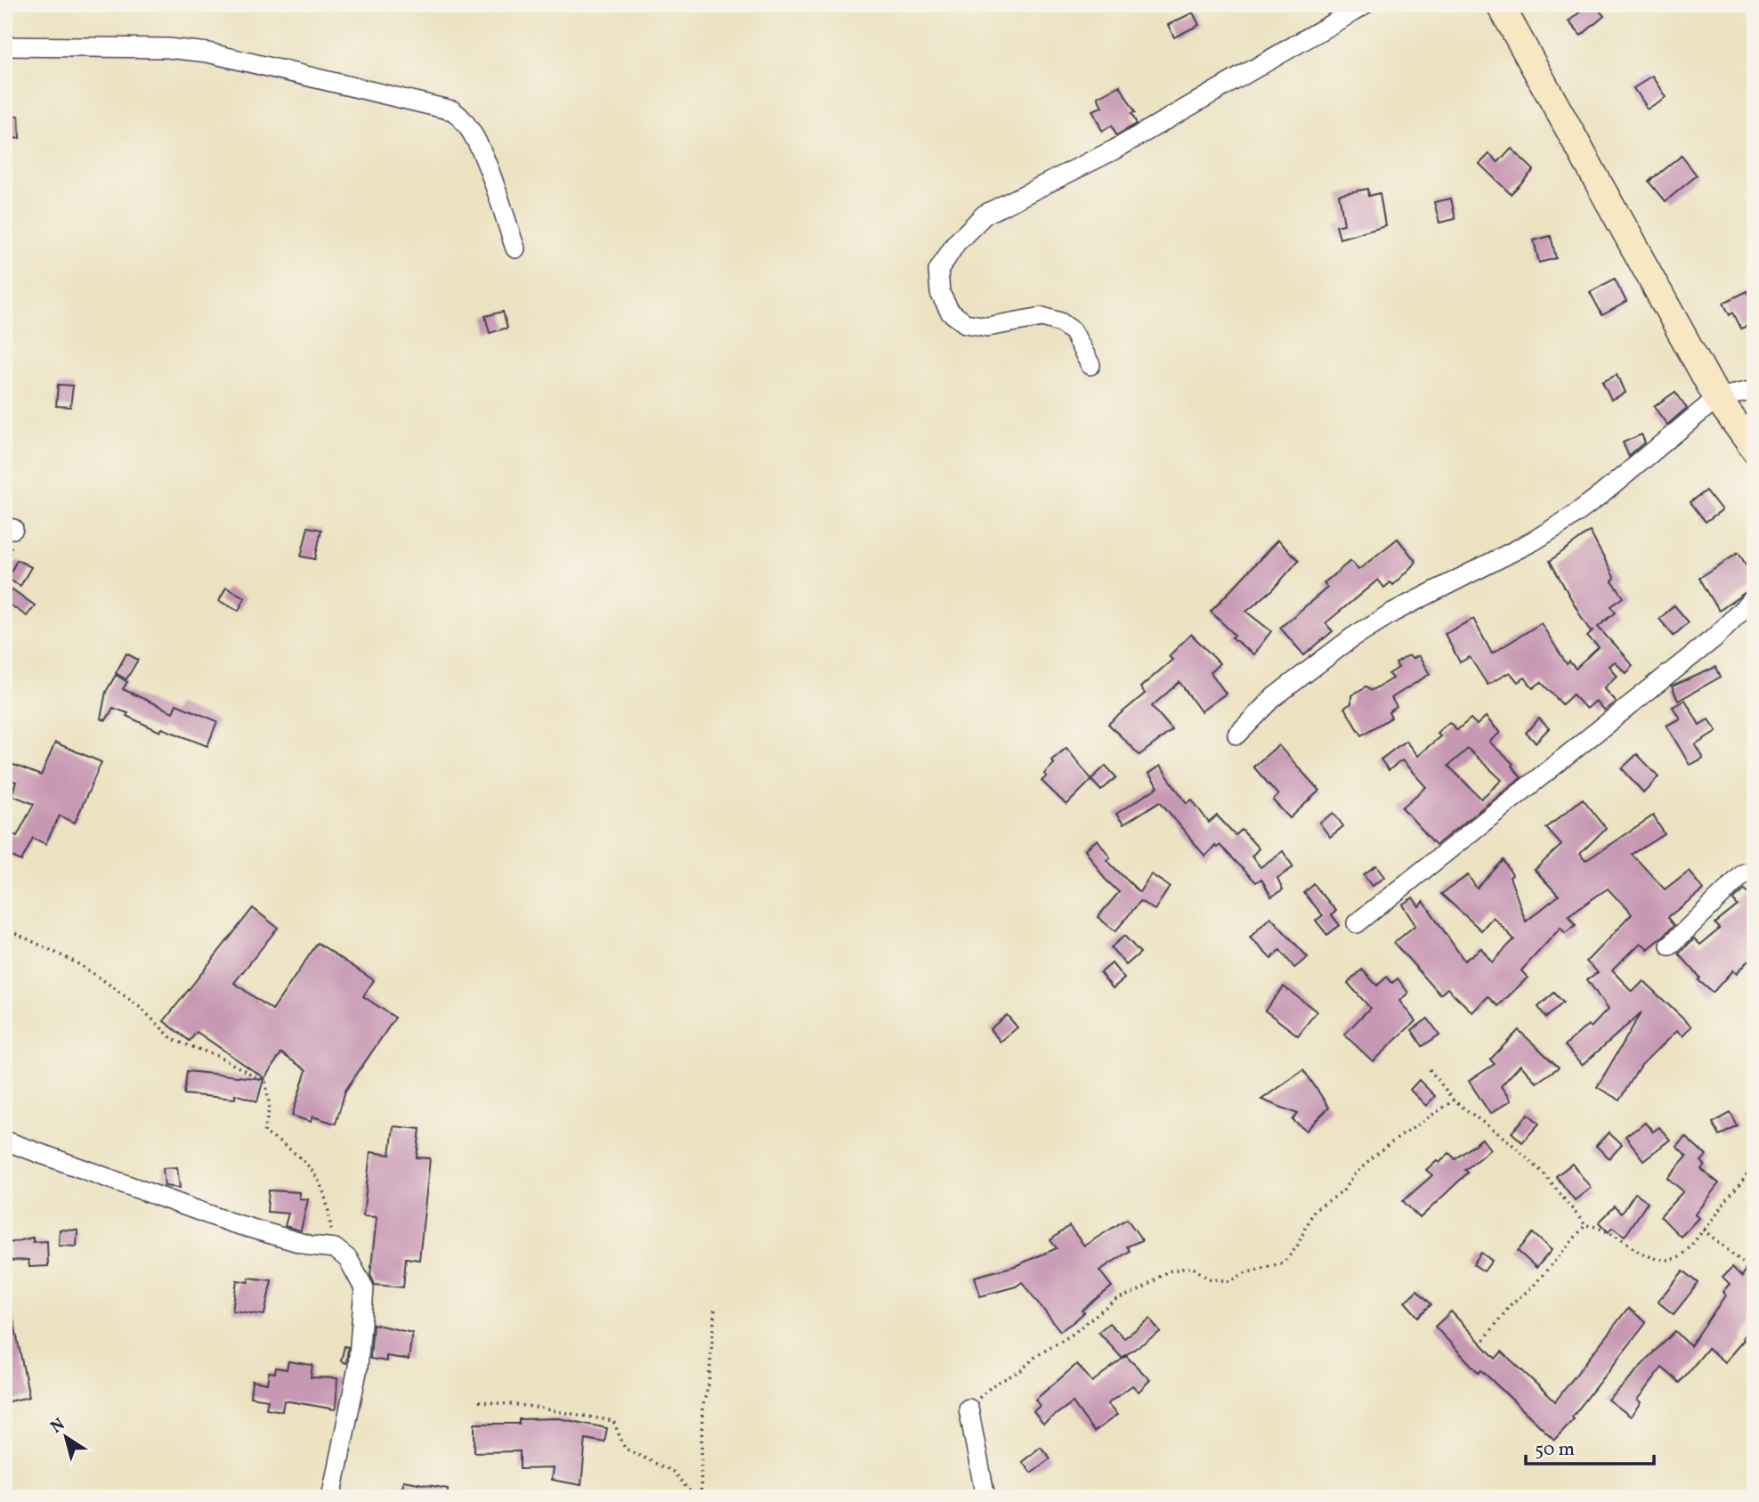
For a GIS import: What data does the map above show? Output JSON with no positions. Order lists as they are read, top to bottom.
{
  "scale_bar": "50 m",
  "north": "top left"
}
